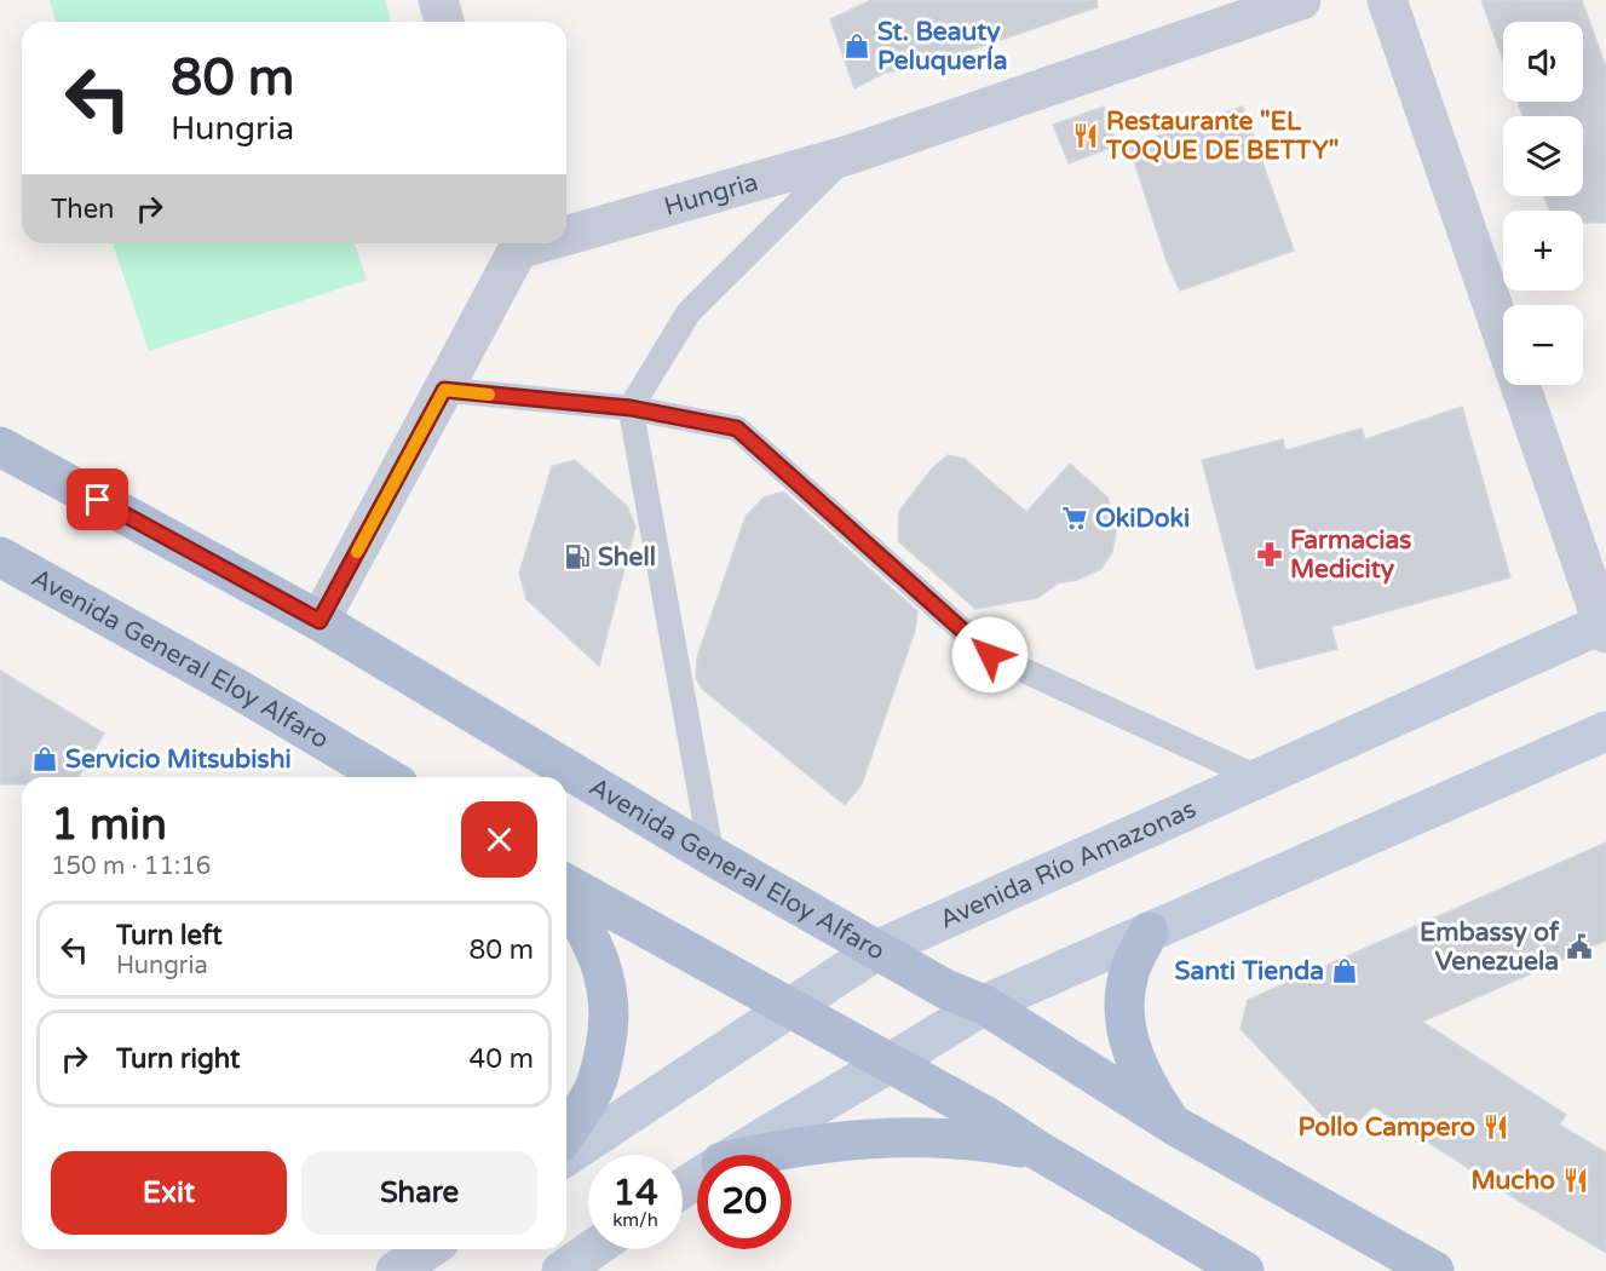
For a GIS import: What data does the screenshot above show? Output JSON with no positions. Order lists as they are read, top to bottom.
{
  "streets": {
    "main road": ["Avenida General Eloy Alfaro", "Avenida Río Amazonas"],
    "street": ["Hungria"]
  },
  "crossings": [
    ["Hungria", "Avenida General Eloy Alfaro"],
    ["Avenida General Eloy Alfaro", "Avenida Río Amazonas"]
  ],
  "places": {
    "shop": ["St. Beauty PeluquerÍa", "Servicio Mitsubishi", "Santi Tienda"],
    "restaurant": ["Restaurante \"EL TOQUE DE BETTY\"", "Pollo Campero", "Mucho"],
    "supermarket": ["OkiDoki"],
    "pharmacy": ["Farmacias Medicity"],
    "fuel station": ["Shell"],
    "public building": ["Embassy of Venezuela"]
  },
  "page": {
    "map_buttons": ["+", "−"],
    "turn": ["80 m", "Hungria"],
    "then": "Then",
    "heading": ["1 min", "150 m · 11:16"],
    "list": [
      {
        "name": "Turn left",
        "note": "Hungria",
        "value": "80 m"
      },
      {
        "name": "Turn right",
        "value": "40 m"
      }
    ],
    "buttons": ["Exit", "Share"],
    "speed": "14 km/h",
    "limit": "20"
  }
}
